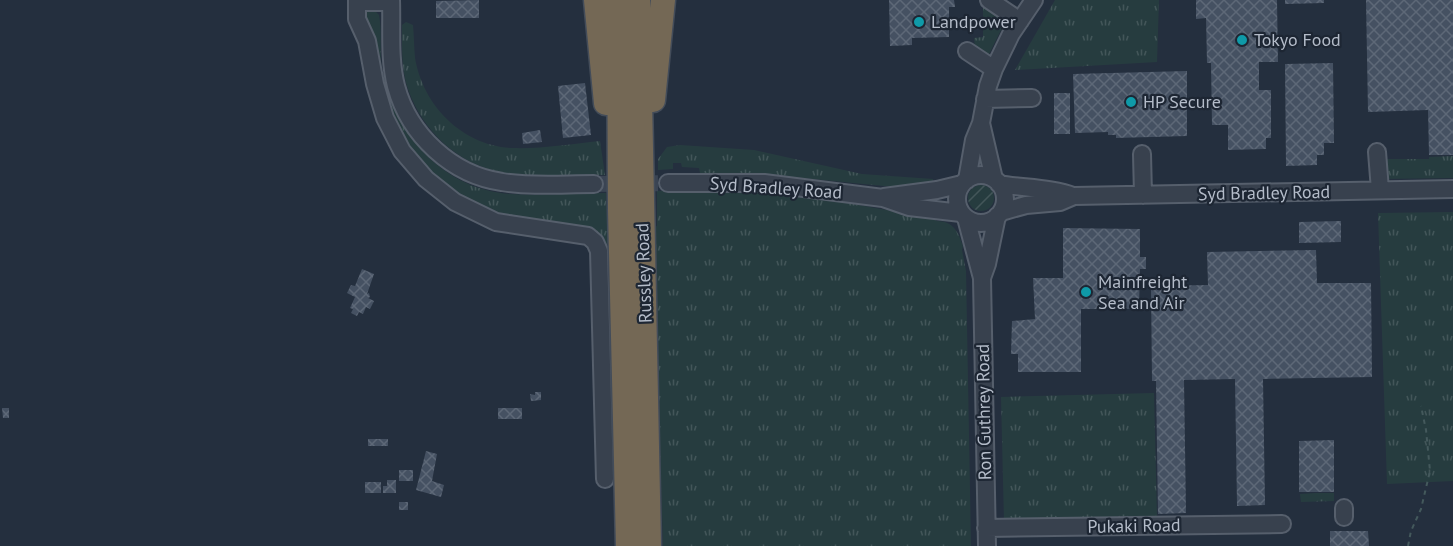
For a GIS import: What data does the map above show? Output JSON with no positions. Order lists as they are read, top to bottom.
{
  "streets": {
    "highway": ["Russley Road"],
    "street": ["Syd Bradley Road", "Ron Guthrey Road", "Pukaki Road"]
  },
  "crossings": [
    ["Syd Bradley Road", "Ron Guthrey Road"],
    ["Ron Guthrey Road", "Pukaki Road"]
  ],
  "places": [
    "Landpower",
    "Tokyo Food",
    "HP Secure",
    "Mainfreight Sea and Air"
  ]
}
